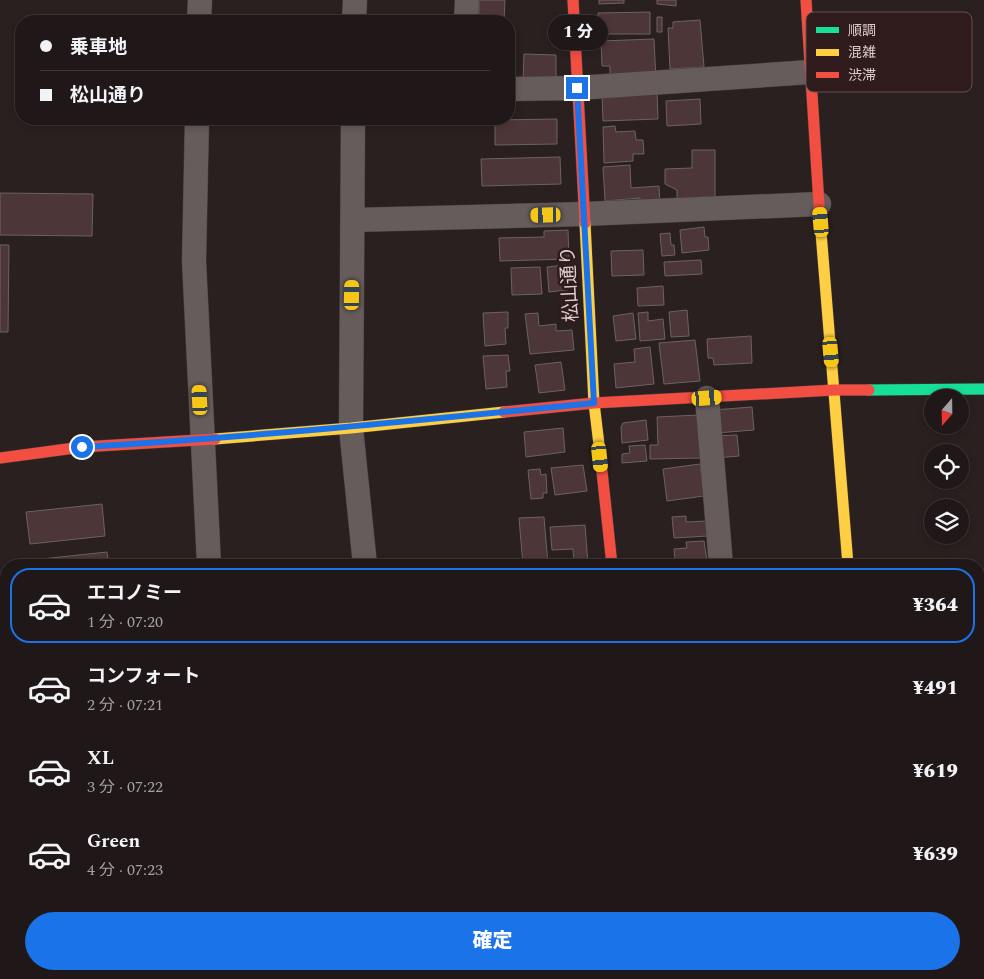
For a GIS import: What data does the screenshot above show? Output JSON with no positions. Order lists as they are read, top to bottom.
{
  "streets": {
    "main road": ["松山通り"]
  },
  "legend": ["順調", "混雑", "渋滞"],
  "north": "bottom",
  "page": {
    "bubble": "1 分",
    "banner": ["乗車地", "松山通り"],
    "list": [
      {
        "name": "エコノミー",
        "note": "1 分 · 07:20",
        "value": "¥364"
      },
      {
        "name": "コンフォート",
        "note": "2 分 · 07:21",
        "value": "¥491"
      },
      {
        "name": "XL",
        "note": "3 分 · 07:22",
        "value": "¥619"
      },
      {
        "name": "Green",
        "note": "4 分 · 07:23",
        "value": "¥639"
      }
    ],
    "buttons": "確定"
  }
}
